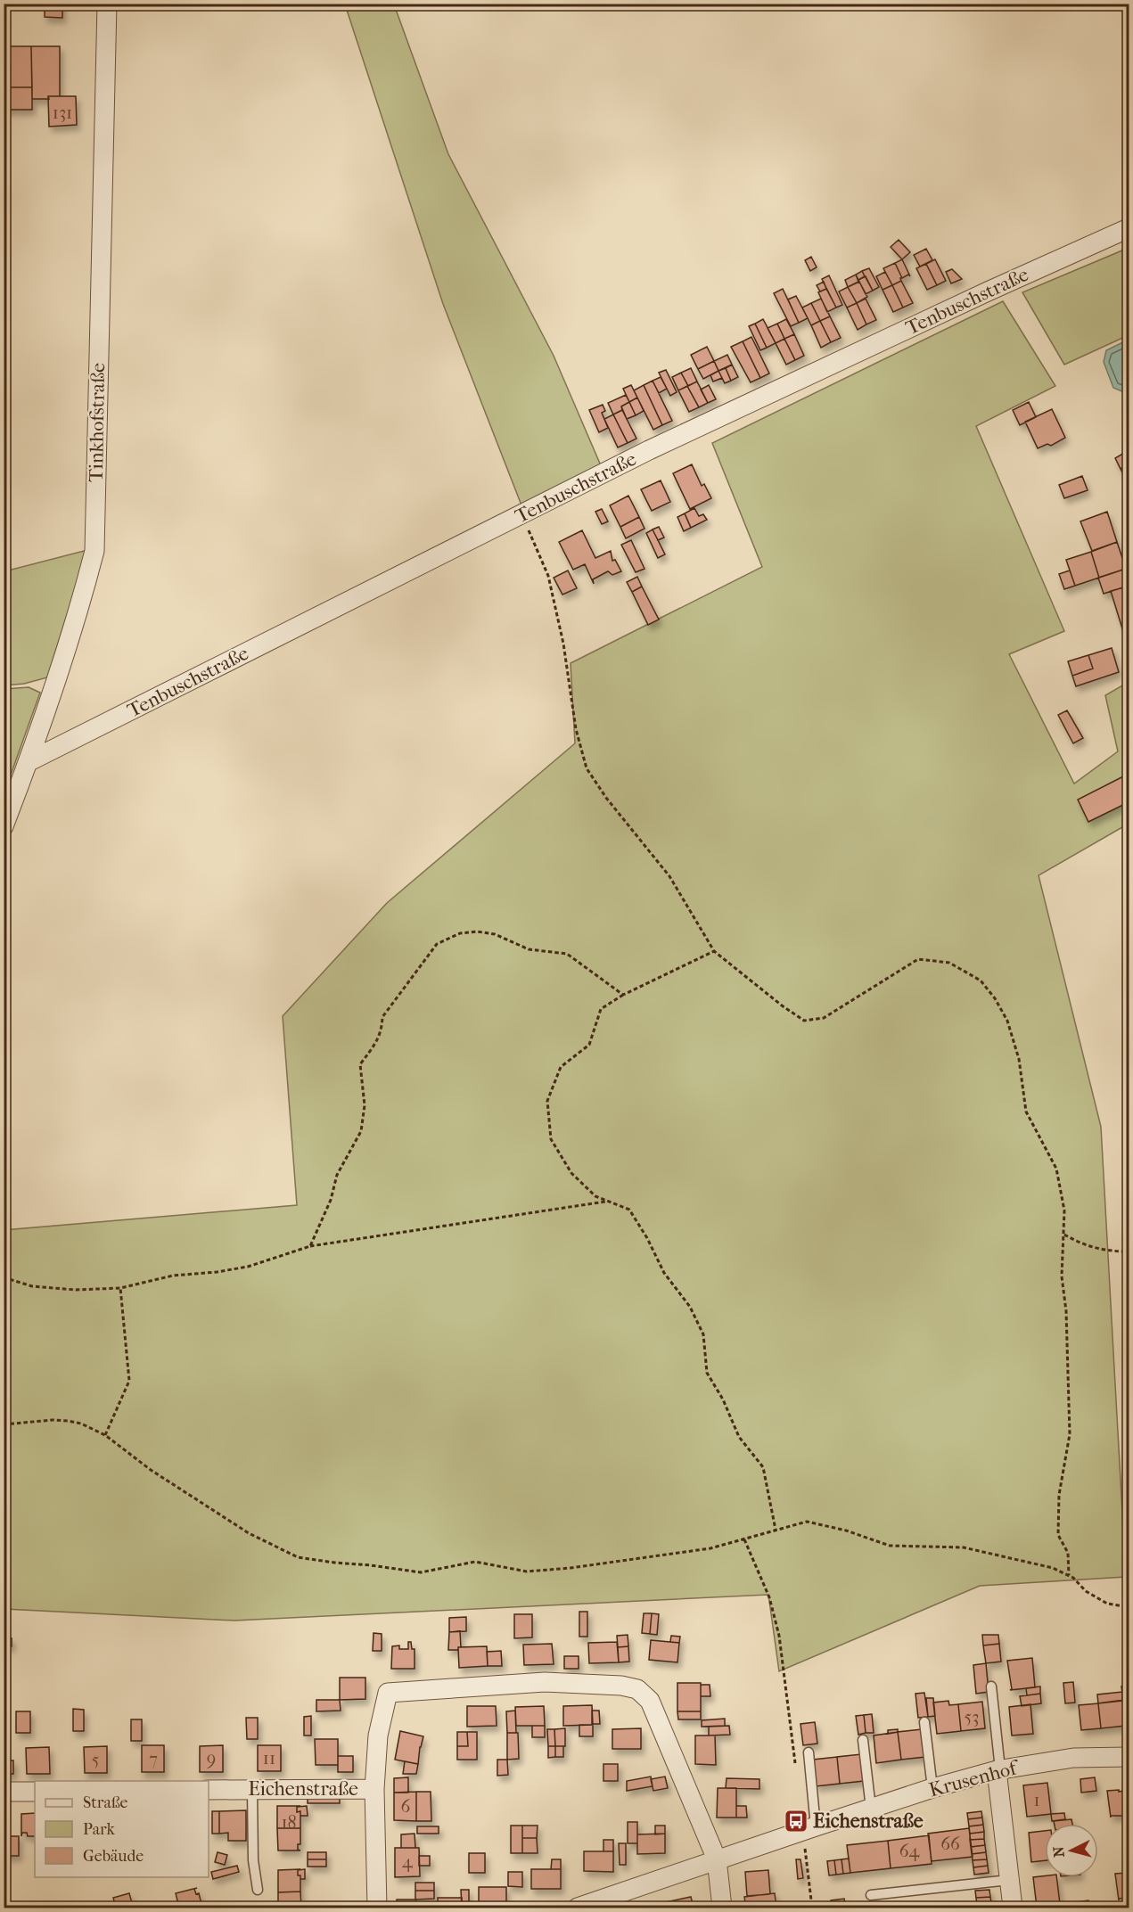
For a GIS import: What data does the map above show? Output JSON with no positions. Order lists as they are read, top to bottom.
{
  "streets": {
    "street": [
      "Tenbuschstraße",
      "Tinkhofstraße",
      "Krusenhof",
      "Eichenstraße"
    ]
  },
  "crossings": [
    ["Tenbuschstraße", "Tinkhofstraße"],
    ["Krusenhof", "Eichenstraße"]
  ],
  "places": {
    "bus stop": ["Eichenstraße"]
  },
  "house_numbers": [
    "131",
    "53",
    "11",
    "7",
    "9",
    "5",
    "1",
    "6",
    "18",
    "66",
    "64",
    "4"
  ],
  "legend": ["Straße", "Park", "Gebäude"],
  "north": "left"
}
